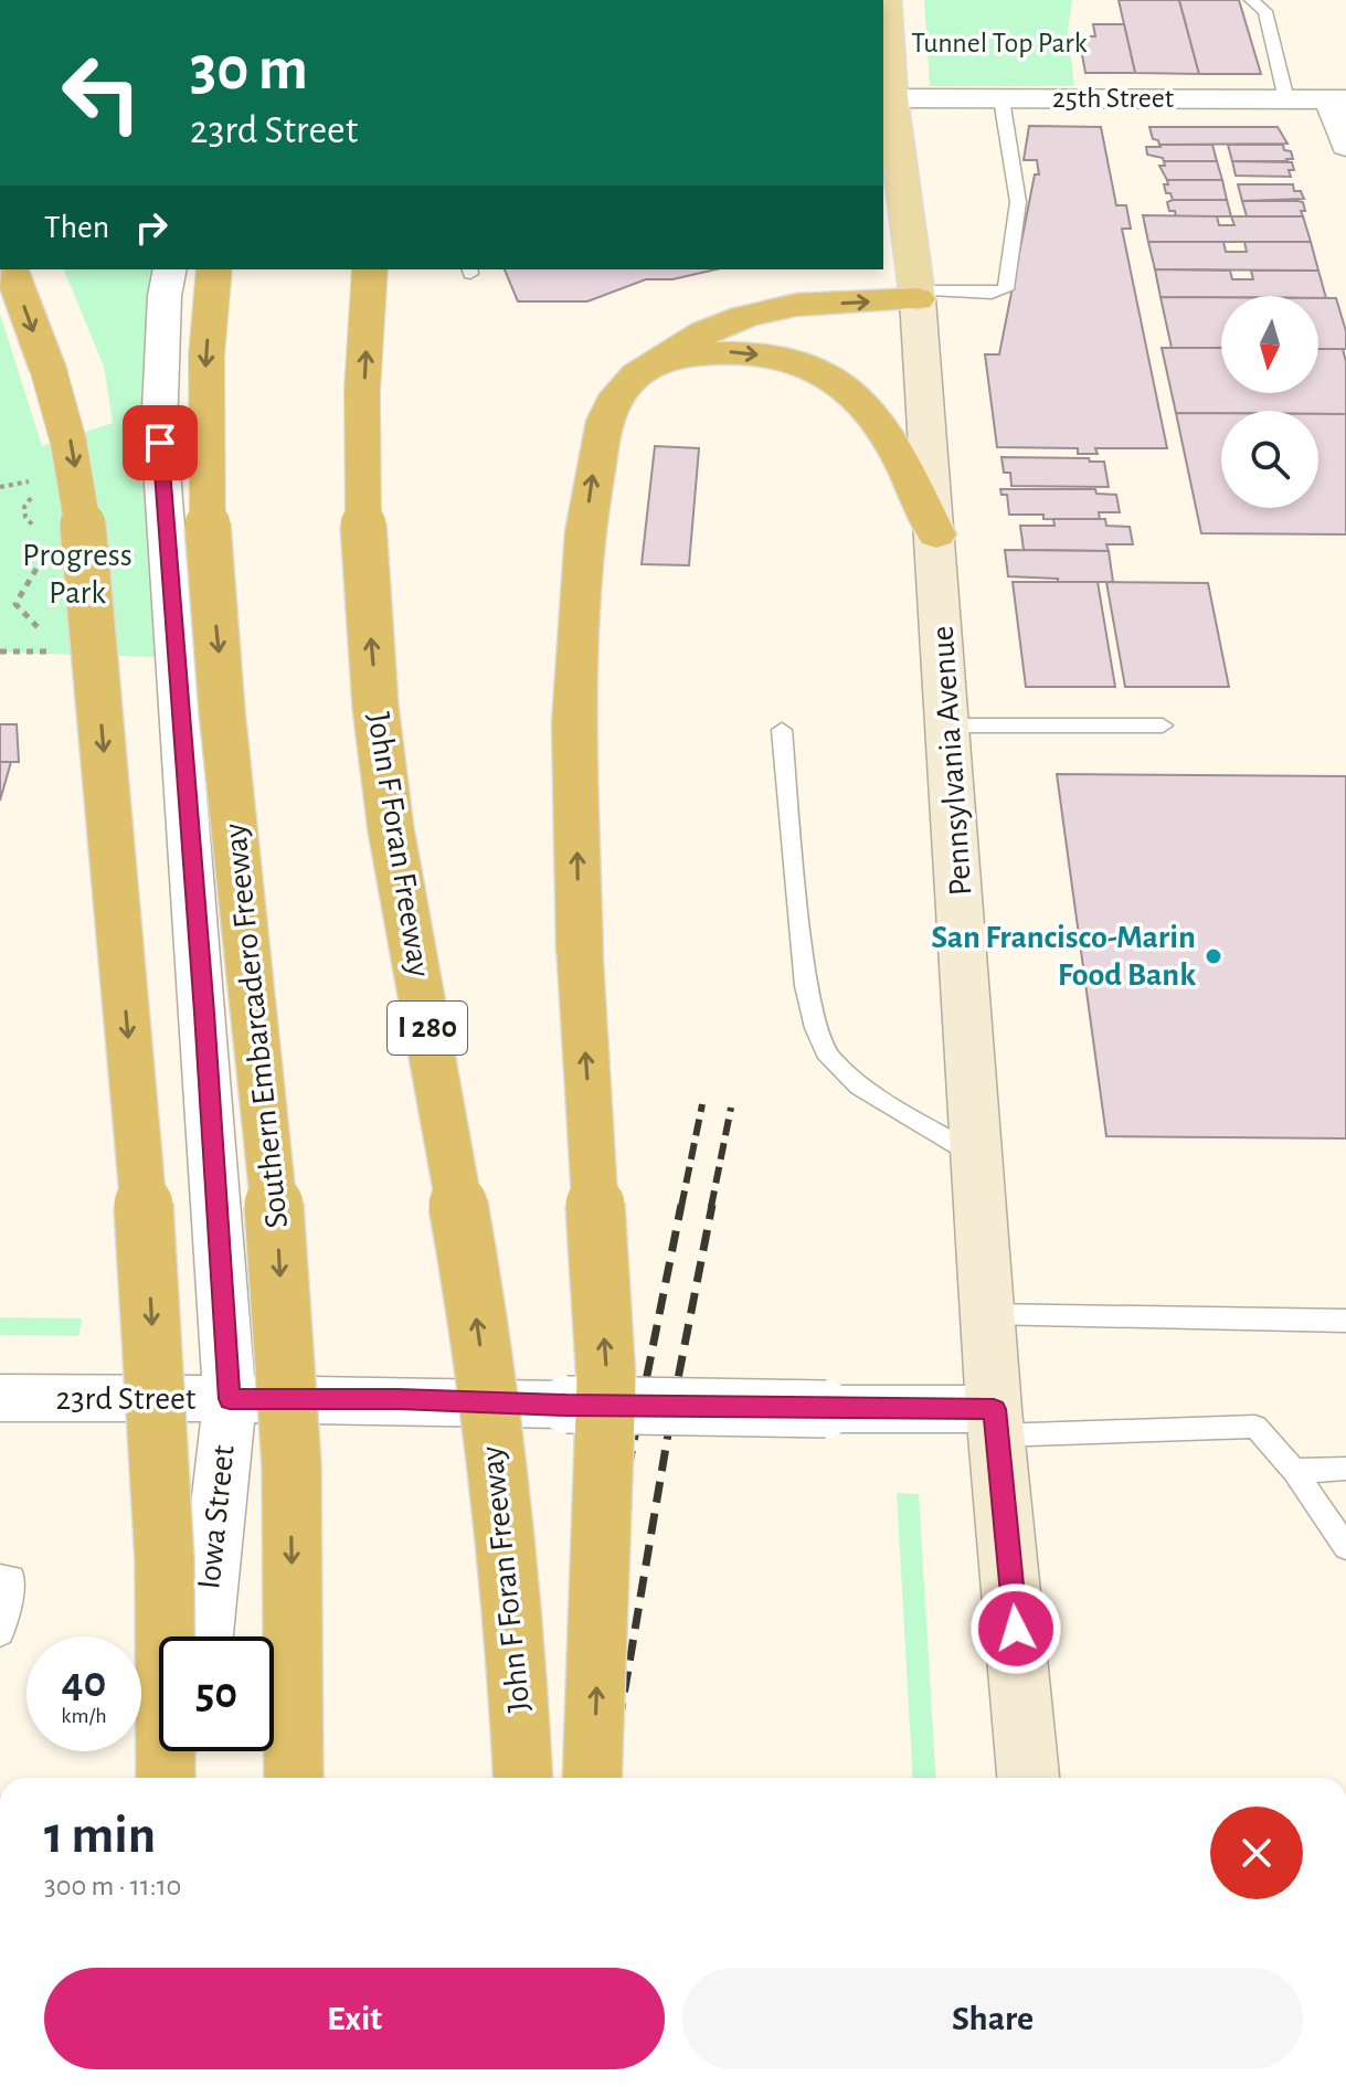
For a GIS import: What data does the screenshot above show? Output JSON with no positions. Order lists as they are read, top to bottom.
{
  "streets": {
    "highway": ["John F Foran Freeway", "Southern Embarcadero Freeway", "I 280"],
    "main road": ["Pennsylvania Avenue"],
    "street": ["25th Street", "23rd Street", "Iowa Street"]
  },
  "crossings": [
    ["25th Street", "Pennsylvania Avenue"],
    ["Pennsylvania Avenue", "23rd Street"],
    ["23rd Street", "Iowa Street"]
  ],
  "parks": ["Tunnel Top Park", "Progress Park"],
  "places": ["San Francisco-Marin Food Bank"],
  "north": "bottom",
  "page": {
    "turn": ["30 m", "23rd Street"],
    "then": "Then",
    "speed": "40 km/h",
    "limit": "50",
    "heading": ["1 min", "300 m · 11:10"],
    "buttons": ["Exit", "Share"]
  }
}
